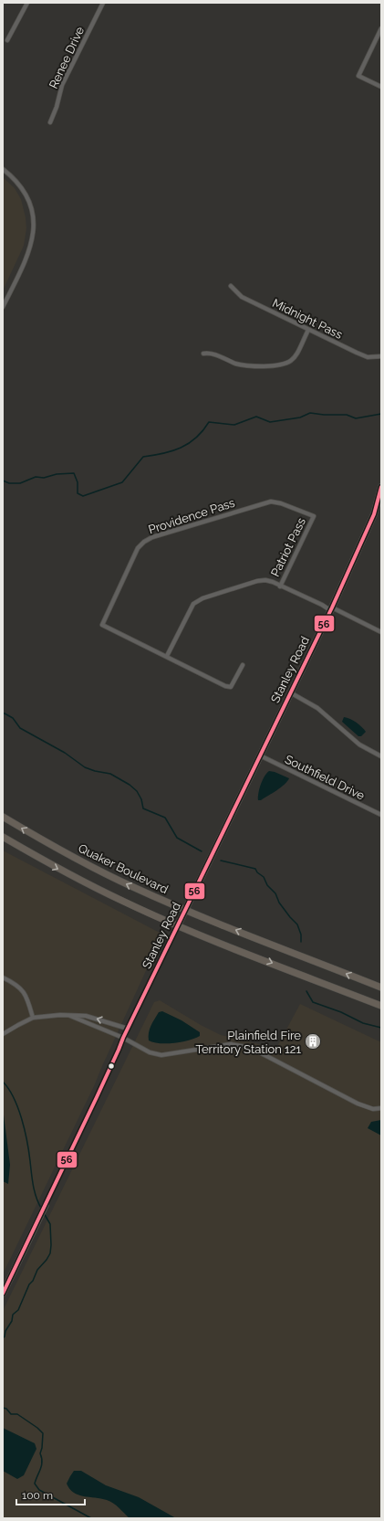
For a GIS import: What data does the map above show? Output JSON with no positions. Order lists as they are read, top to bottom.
{
  "streets": {
    "main road": ["Quaker Boulevard"],
    "street": [
      "Renee Drive",
      "Midnight Pass",
      "Providence Pass",
      "Patriot Pass",
      "Stanley Road",
      "Southfield Drive"
    ]
  },
  "crossings": [
    ["Providence Pass", "Patriot Pass"],
    ["Stanley Road", "Southfield Drive"],
    ["Stanley Road", "Quaker Boulevard"]
  ],
  "places": {
    "building": ["Plainfield Fire Territory Station 121"]
  },
  "lines": ["transit line 56"],
  "scale_bar": "100 m"
}
